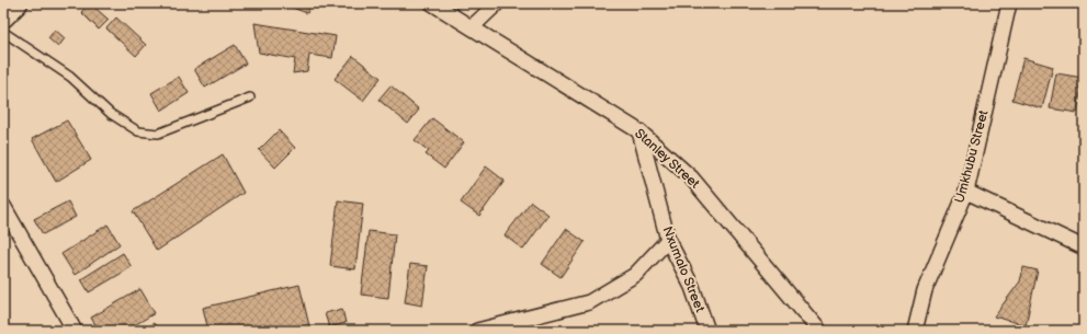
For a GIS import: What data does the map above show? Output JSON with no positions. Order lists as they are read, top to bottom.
{
  "streets": {
    "street": ["Umkhubu Street", "Stanley Street", "Nxumalo Street"]
  },
  "crossings": [
    ["Stanley Street", "Nxumalo Street"]
  ]
}
